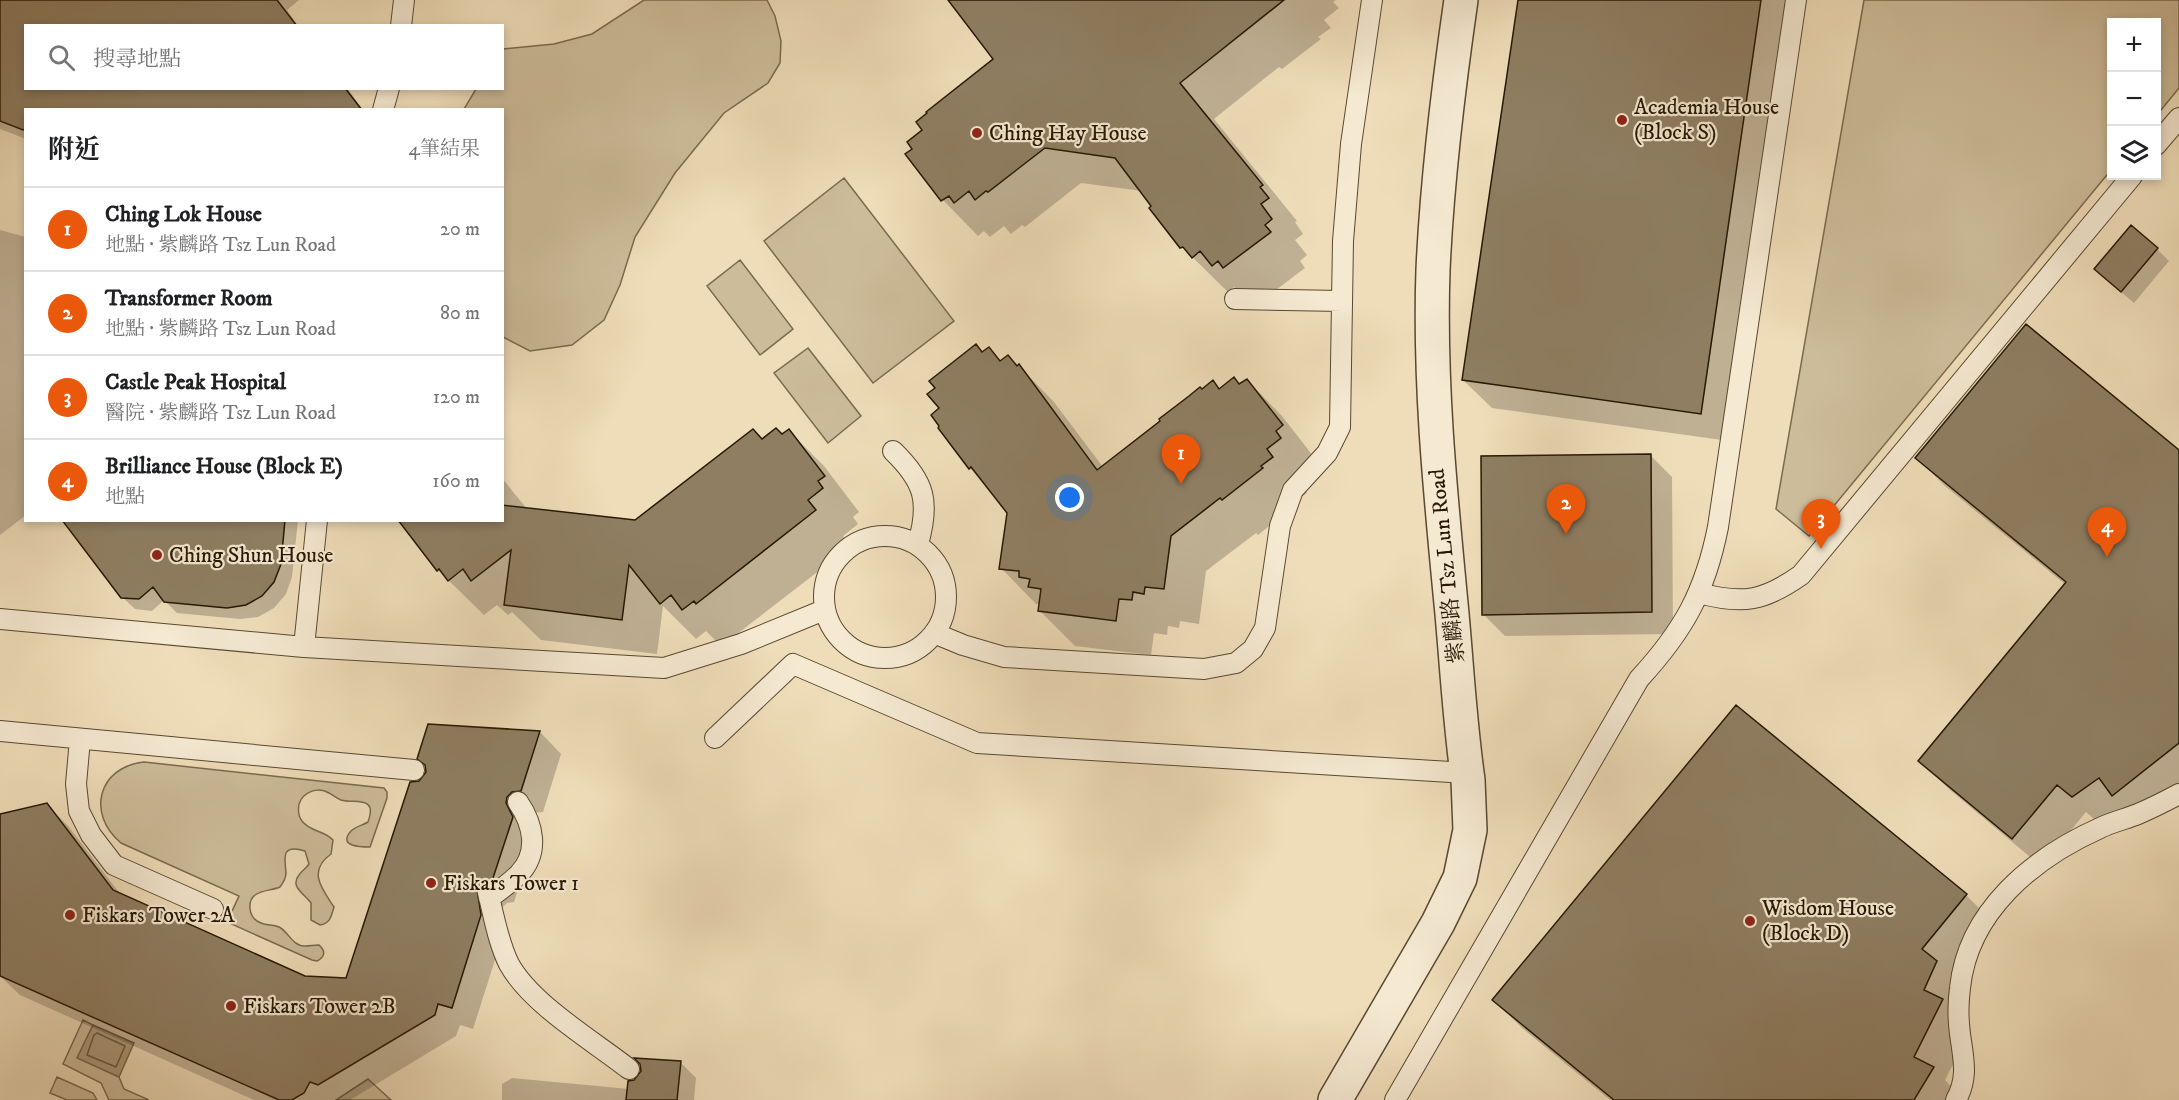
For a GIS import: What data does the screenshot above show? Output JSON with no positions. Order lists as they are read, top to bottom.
{
  "streets": {
    "street": ["紫麟路 Tsz Lun Road"]
  },
  "places": [
    "Academia House (Block S)",
    "Ching Hay House",
    "Ching Shun House",
    "Fiskars Tower 1",
    "Fiskars Tower 2A",
    "Wisdom House (Block D)",
    "Fiskars Tower 2B"
  ],
  "page": {
    "map_buttons": ["+", "−"],
    "search": "搜尋地點",
    "heading": ["附近", "4筆結果"],
    "list": [
      {
        "mark": "1",
        "name": "Ching Lok House",
        "note": "地點 · 紫麟路 Tsz Lun Road",
        "value": "20 m"
      },
      {
        "mark": "2",
        "name": "Transformer Room",
        "note": "地點 · 紫麟路 Tsz Lun Road",
        "value": "80 m"
      },
      {
        "mark": "3",
        "name": "Castle Peak Hospital",
        "note": "醫院 · 紫麟路 Tsz Lun Road",
        "value": "120 m"
      },
      {
        "mark": "4",
        "name": "Brilliance House (Block E)",
        "note": "地點",
        "value": "160 m"
      }
    ],
    "pins": [
      "1",
      "2",
      "3",
      "4"
    ]
  }
}
